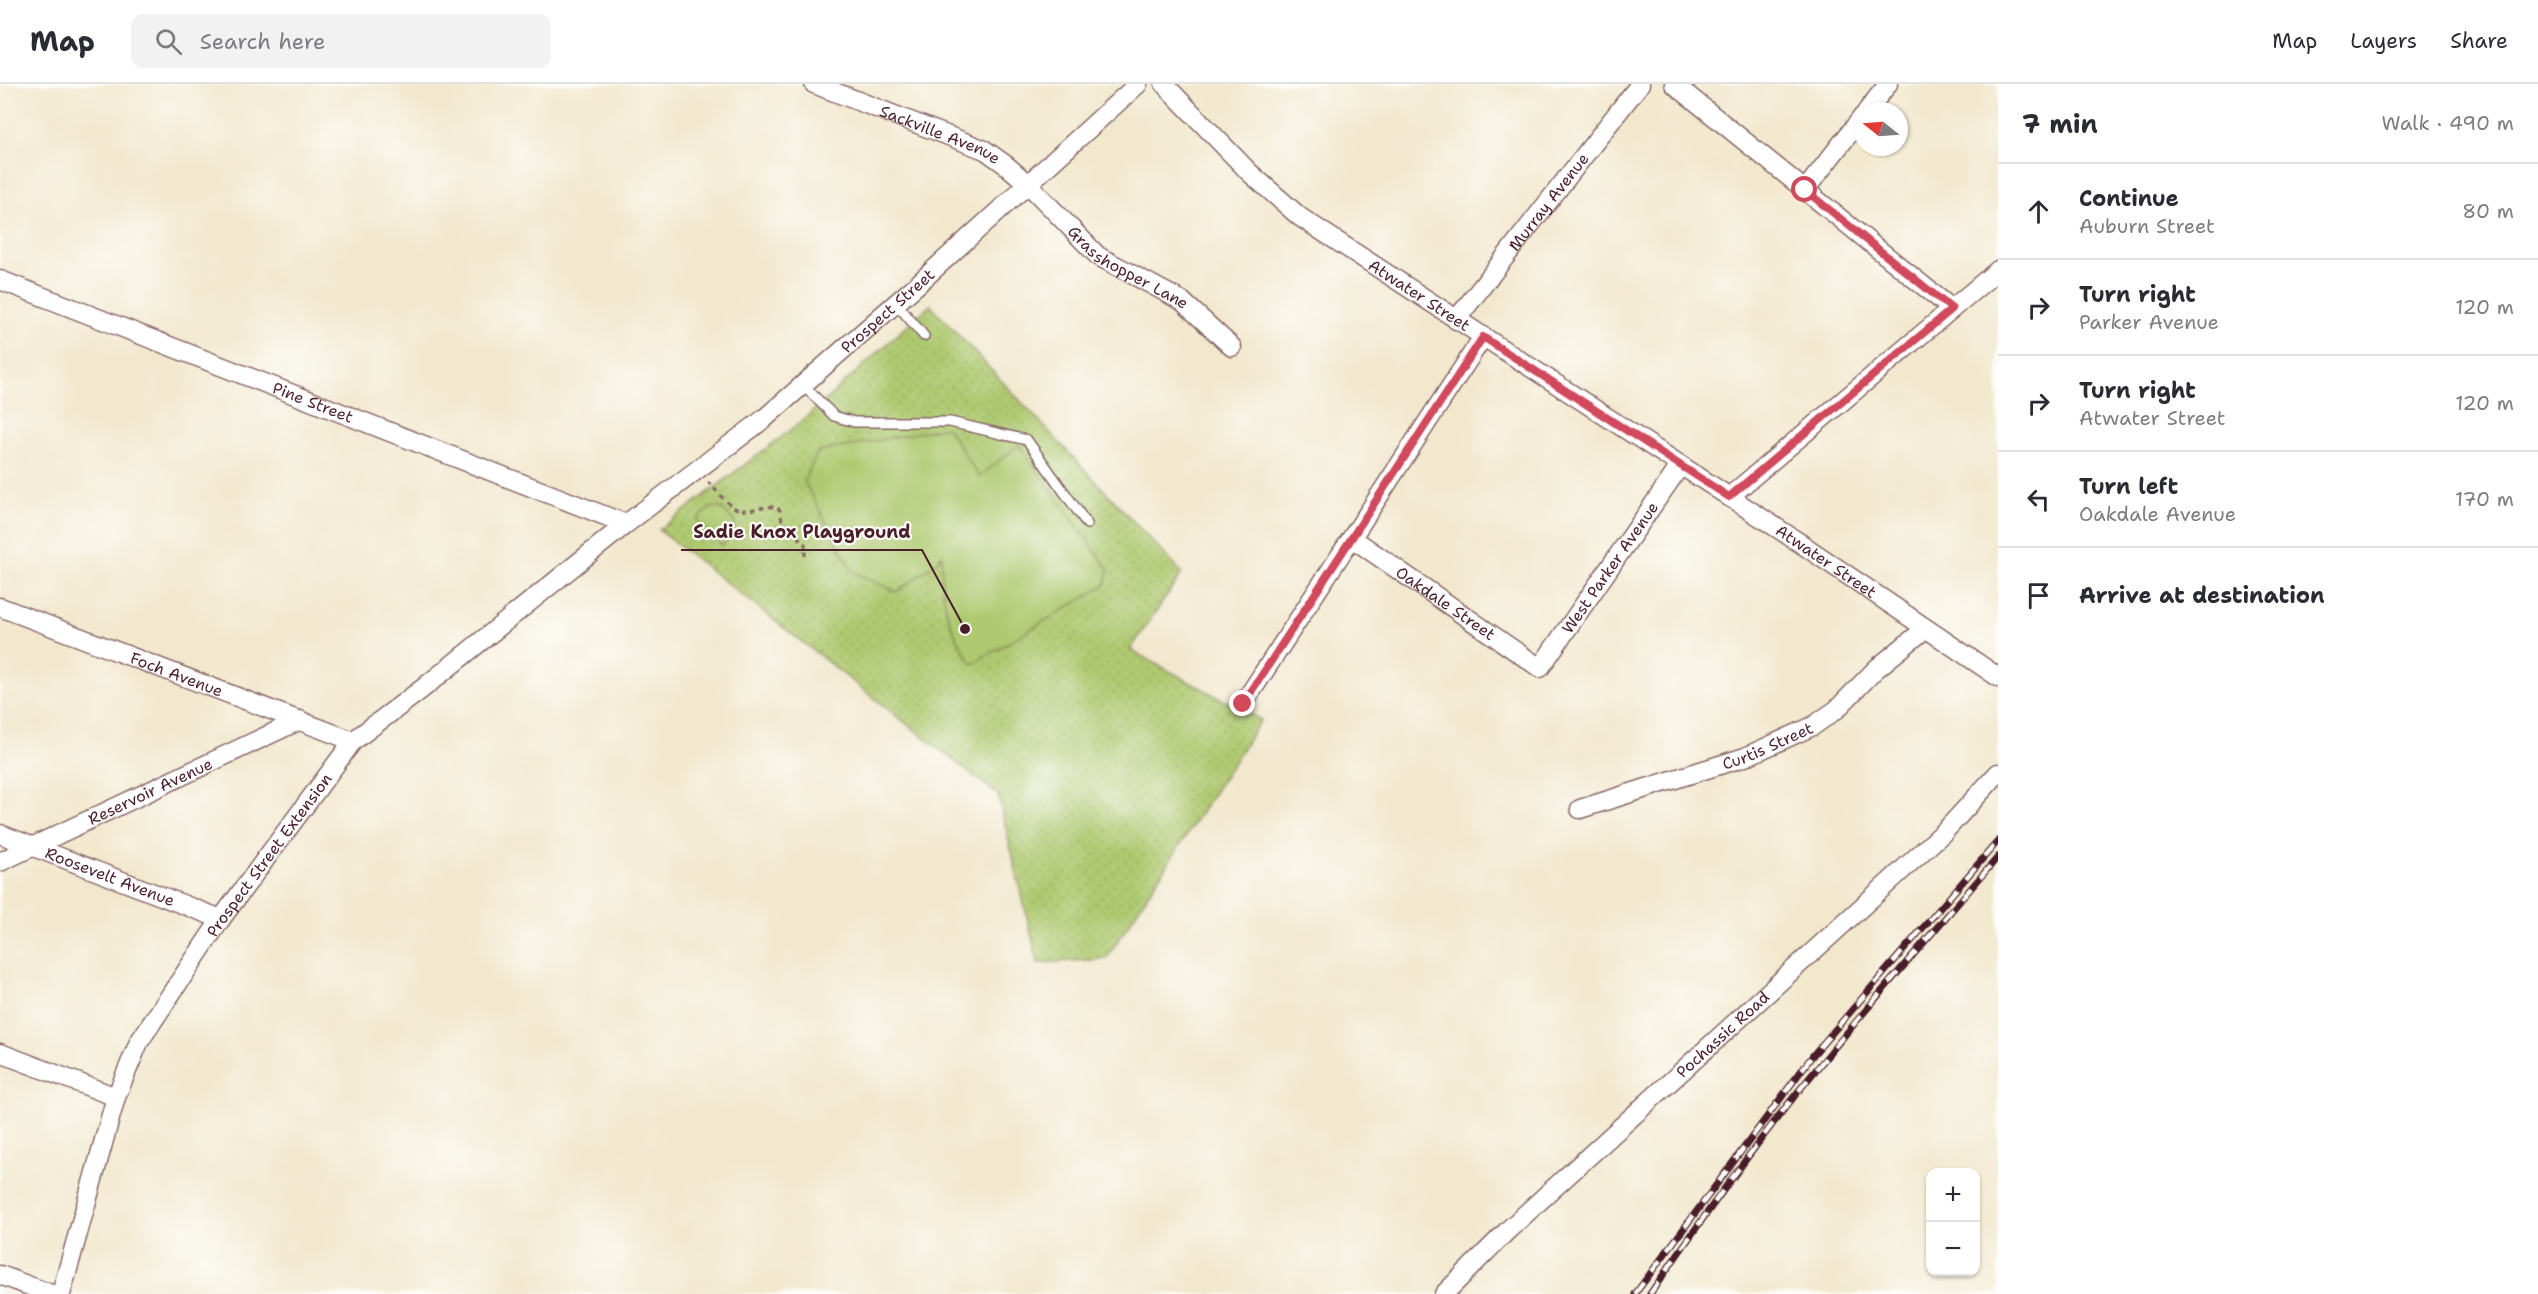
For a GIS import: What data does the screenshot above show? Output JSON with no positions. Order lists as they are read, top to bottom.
{
  "streets": {
    "street": [
      "Sackville Avenue",
      "Murray Avenue",
      "Grasshopper Lane",
      "Atwater Street",
      "Prospect Street",
      "Pine Street",
      "West Parker Avenue",
      "Oakdale Street",
      "Foch Avenue",
      "Curtis Street",
      "Reservoir Avenue",
      "Prospect Street Extension",
      "Roosevelt Avenue",
      "Pochassic Road"
    ]
  },
  "crossings": [
    ["Sackville Avenue", "Grasshopper Lane"],
    ["Sackville Avenue", "Prospect Street"],
    ["Murray Avenue", "Atwater Street"],
    ["Grasshopper Lane", "Prospect Street"],
    ["Atwater Street", "West Parker Avenue"],
    ["Atwater Street", "Curtis Street"],
    ["Prospect Street", "Pine Street"],
    ["Prospect Street", "Prospect Street Extension"],
    ["Pine Street", "Prospect Street Extension"],
    ["West Parker Avenue", "Oakdale Street"],
    ["Foch Avenue", "Reservoir Avenue"],
    ["Foch Avenue", "Prospect Street Extension"],
    ["Reservoir Avenue", "Roosevelt Avenue"],
    ["Prospect Street Extension", "Roosevelt Avenue"]
  ],
  "places": ["Sadie Knox Playground"],
  "north": "left",
  "page": {
    "header": "Map",
    "search": "Search here",
    "nav": ["Map", "Layers", "Share"],
    "heading": ["7 min", "Walk · 490 m"],
    "list": [
      ["Continue", "Auburn Street", "80 m"],
      ["Turn right", "Parker Avenue", "120 m"],
      ["Turn right", "Atwater Street", "120 m"],
      ["Turn left", "Oakdale Avenue", "170 m"],
      "Arrive at destination"
    ],
    "map_buttons": ["+", "−"]
  }
}
